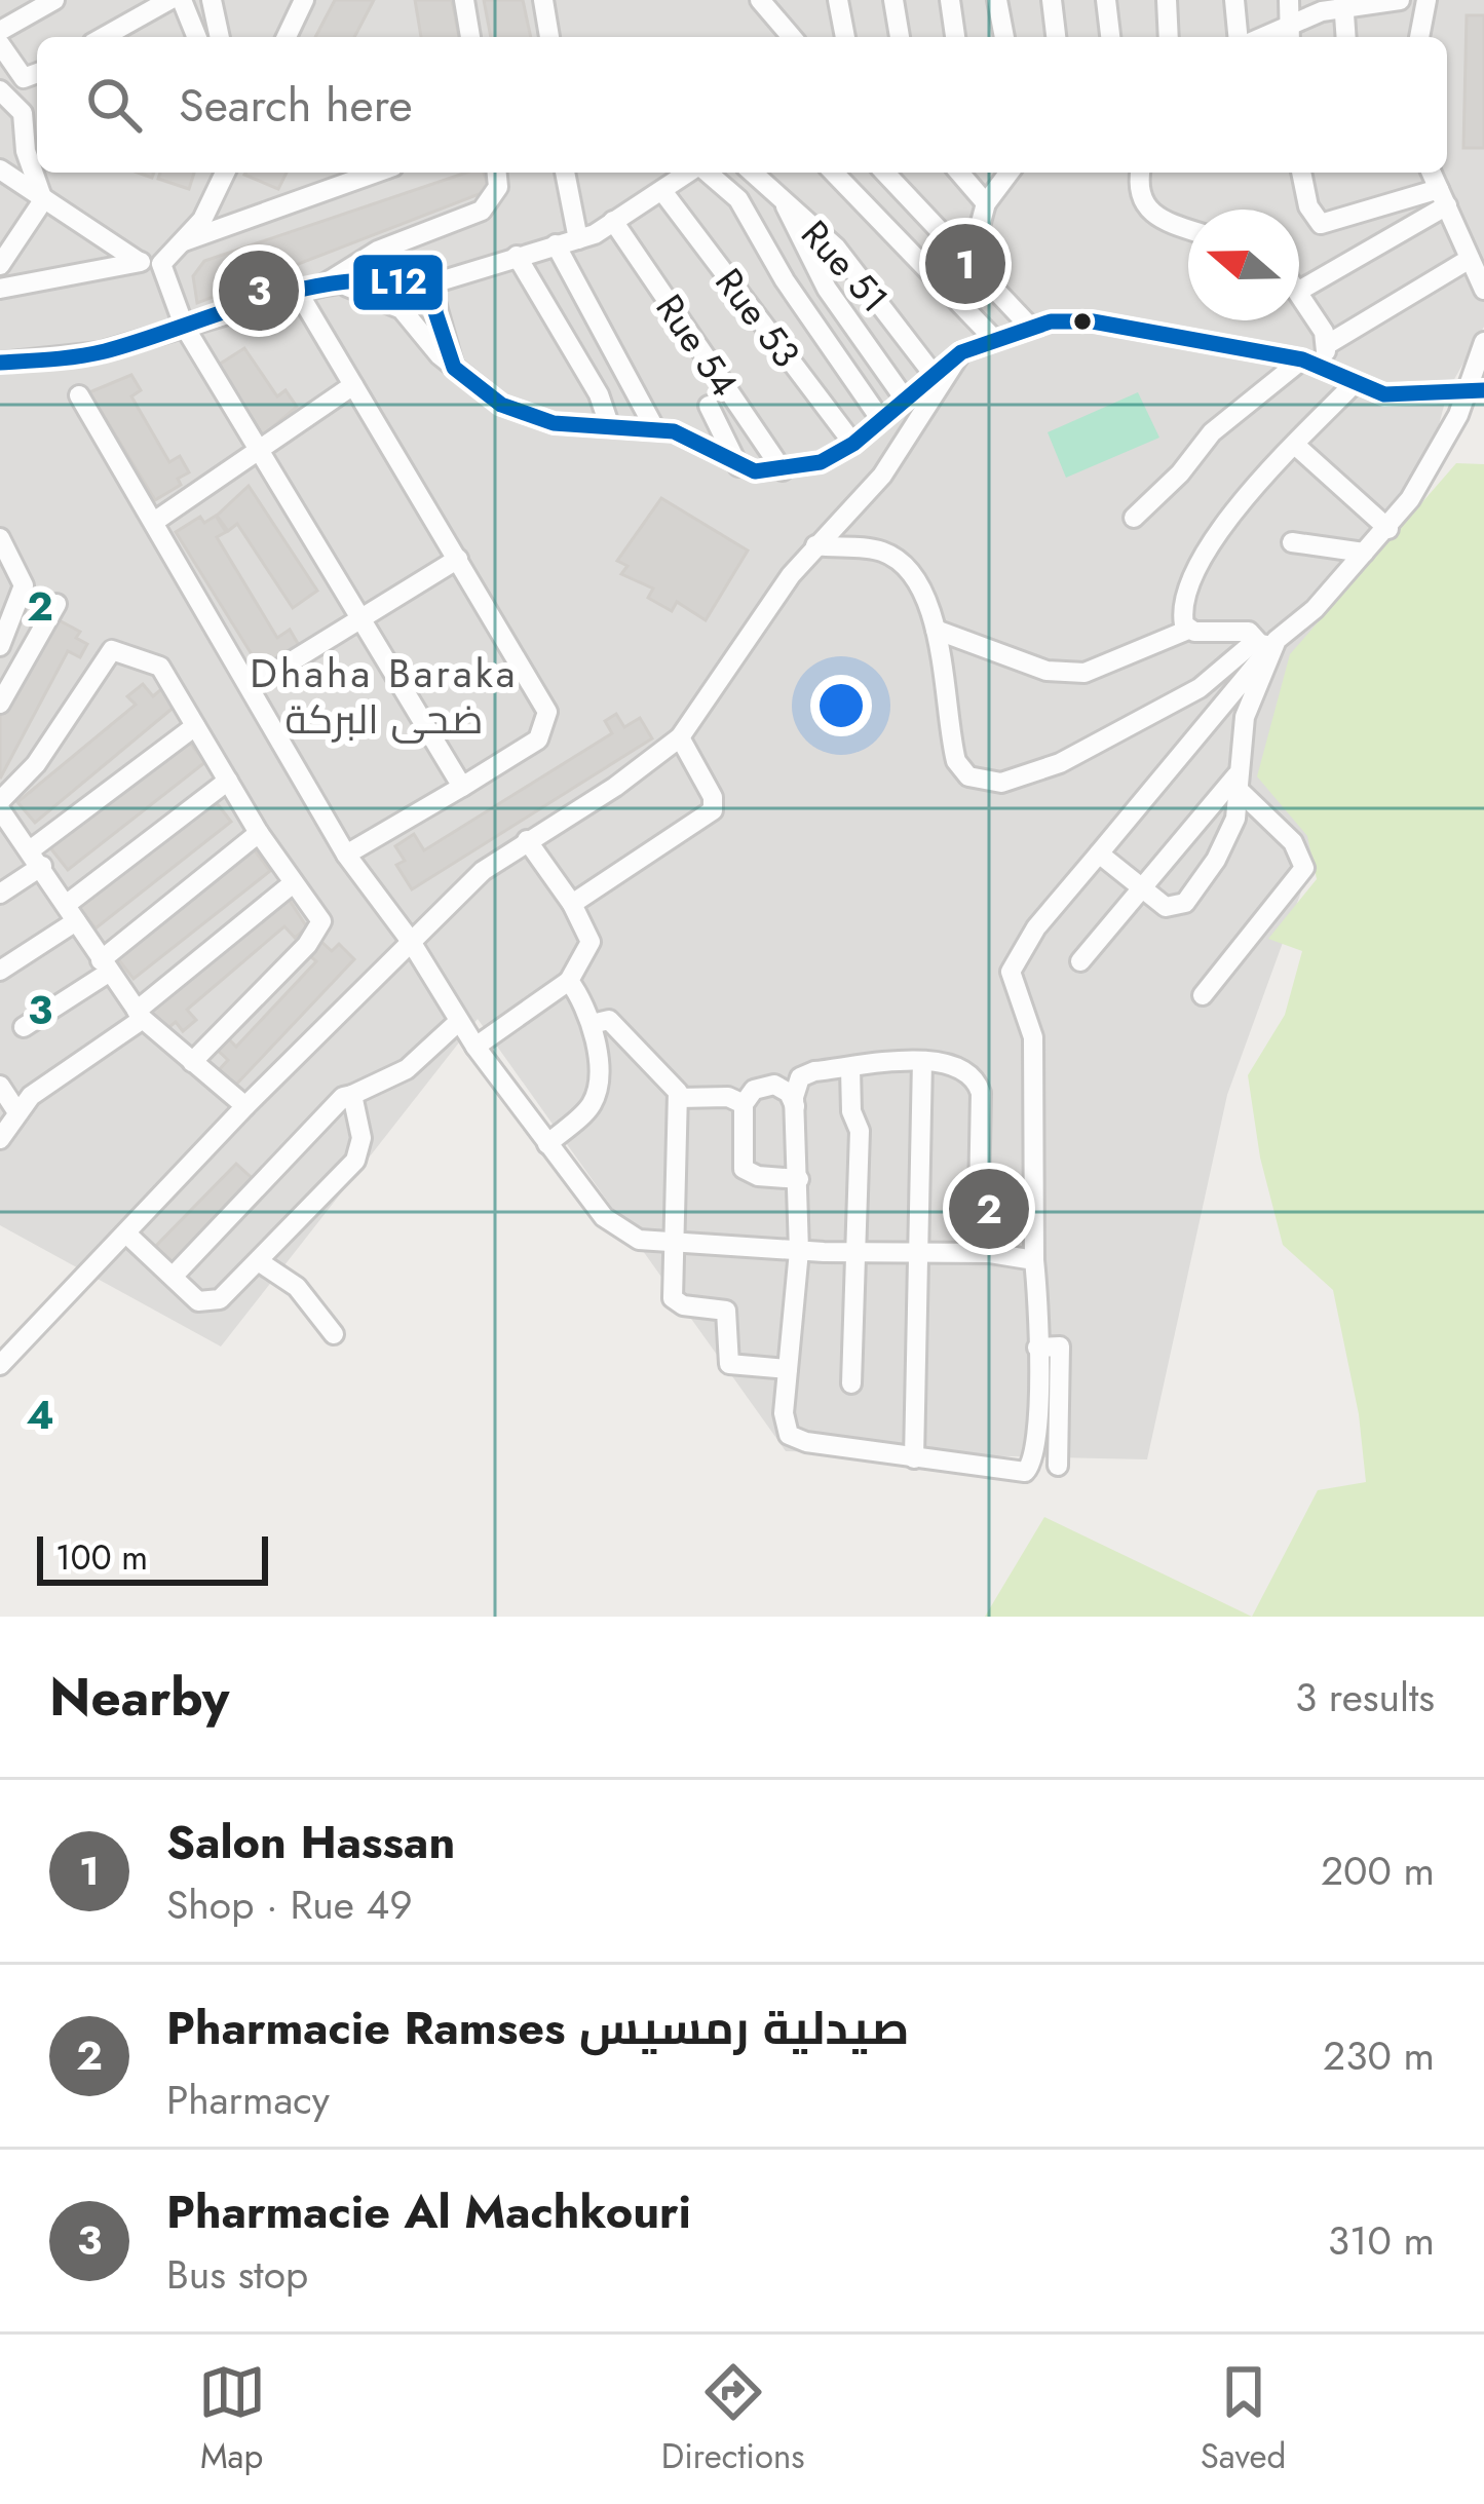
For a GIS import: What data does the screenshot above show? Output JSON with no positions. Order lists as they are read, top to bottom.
{
  "streets": {
    "street": ["Rue 51", "Rue 53", "Rue 54"]
  },
  "districts": ["Dhaha Baraka ضحى البركة"],
  "lines": ["transit line L12"],
  "scale_bar": "100 m",
  "north": "left",
  "page": {
    "search": "Search here",
    "pins": ["1", "3", "2"],
    "scale": "100 m",
    "heading": ["Nearby", "3 results"],
    "list": [
      {
        "mark": "1",
        "name": "Salon Hassan",
        "note": "Shop · Rue 49",
        "value": "200 m"
      },
      {
        "mark": "2",
        "name": "Pharmacie Ramses صيدلية رمسيس",
        "note": "Pharmacy",
        "value": "230 m"
      },
      {
        "mark": "3",
        "name": "Pharmacie Al Machkouri",
        "note": "Bus stop",
        "value": "310 m"
      }
    ],
    "nav": ["Map", "Directions", "Saved"]
  },
  "grid": {
    "rows": ["2", "3", "4"]
  }
}
